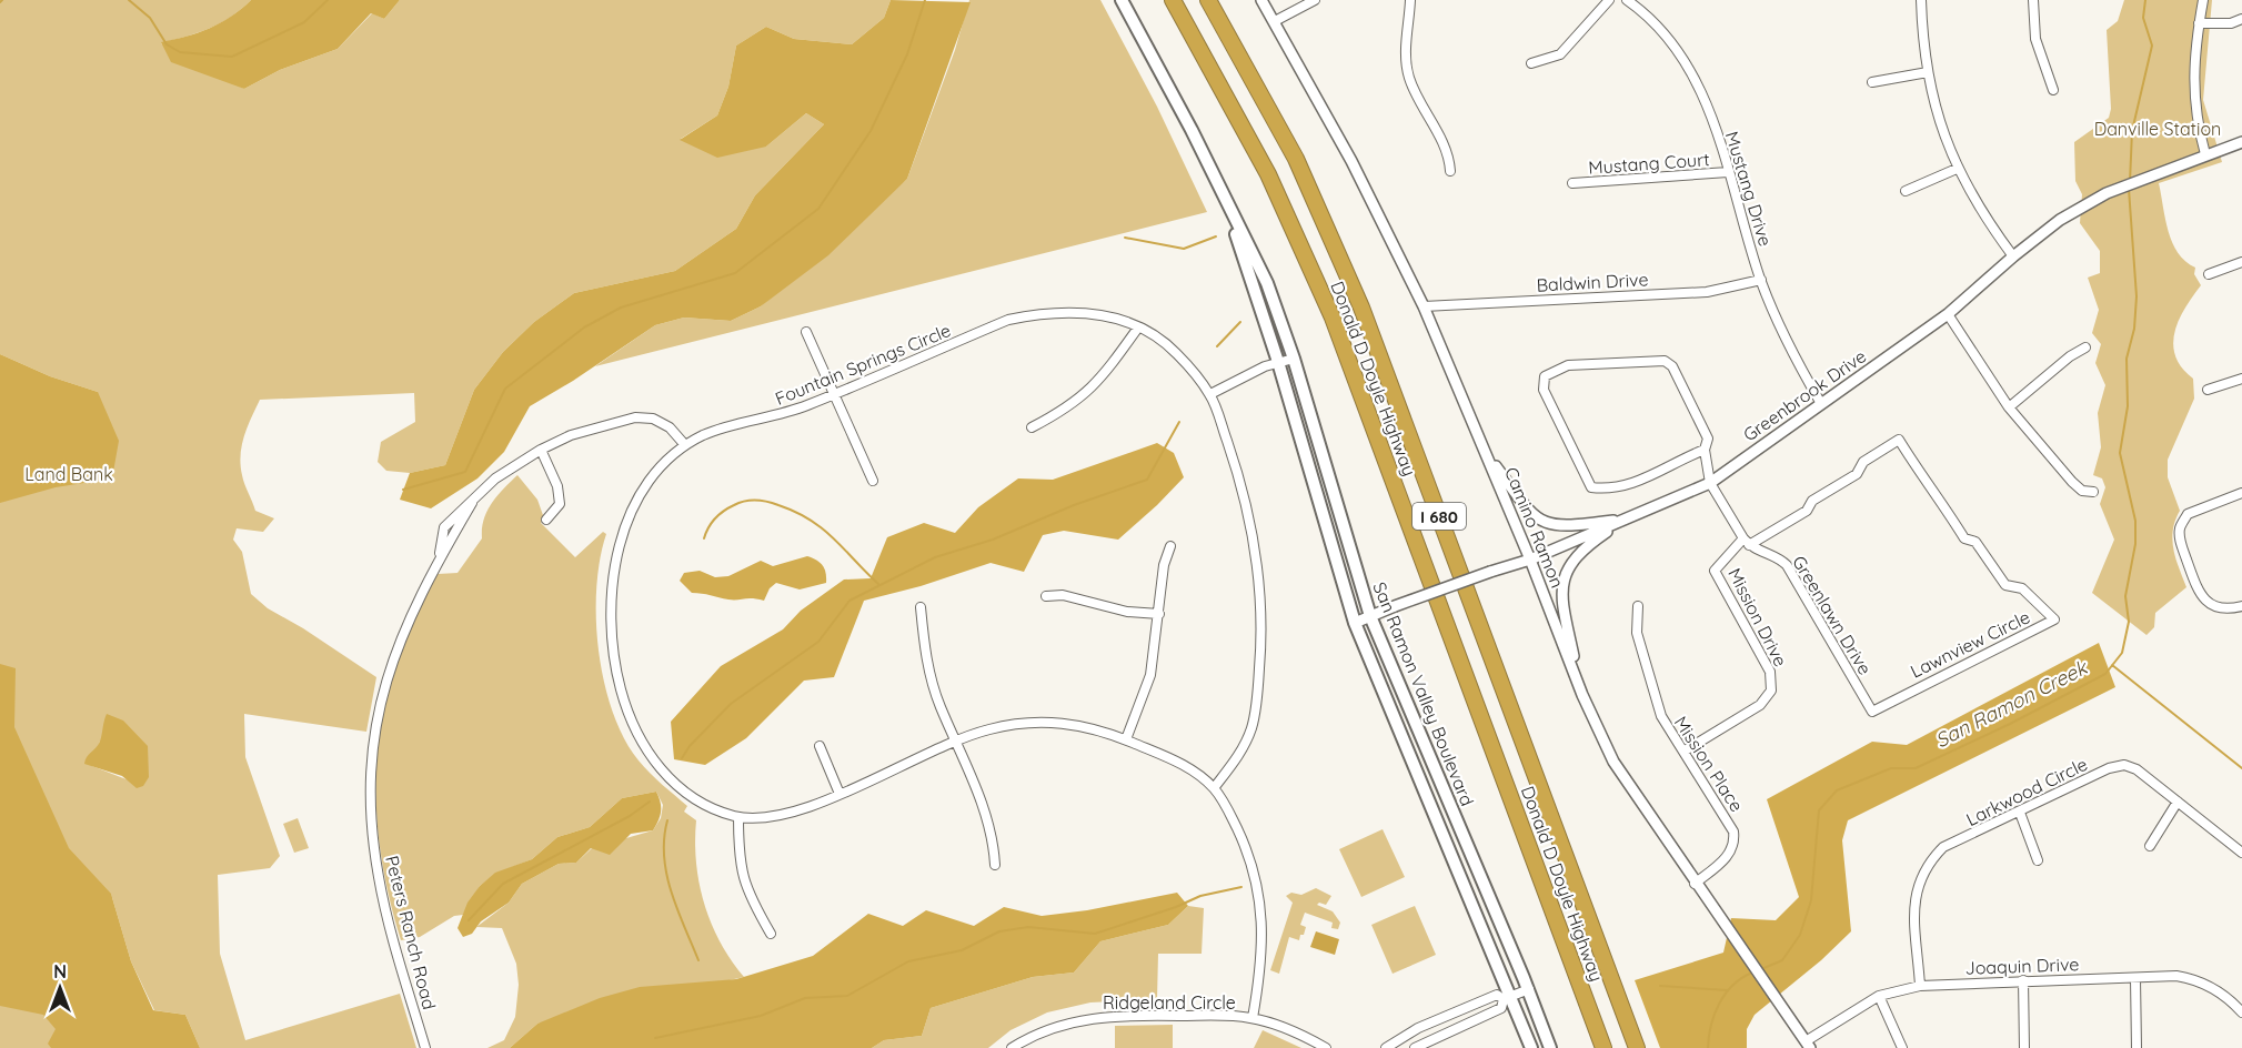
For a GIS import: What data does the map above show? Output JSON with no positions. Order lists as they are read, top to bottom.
{
  "streets": {
    "highway": ["Donald D Doyle Highway", "I 680"],
    "main road": ["San Ramon Valley Boulevard"],
    "street": [
      "Mustang Court",
      "Mustang Drive",
      "Baldwin Drive",
      "Fountain Springs Circle",
      "Greenbrook Drive",
      "Camino Ramon",
      "Greenlawn Drive",
      "Mission Drive",
      "Lawnview Circle",
      "Mission Place",
      "Larkwood Circle",
      "Peters Ranch Road",
      "Joaquin Drive",
      "Ridgeland Circle"
    ]
  },
  "crossings": [
    ["Mustang Court", "Mustang Drive"],
    ["Mustang Drive", "Baldwin Drive"],
    ["Mustang Drive", "Greenbrook Drive"],
    ["Baldwin Drive", "Camino Ramon"],
    ["Fountain Springs Circle", "Peters Ranch Road"],
    ["Fountain Springs Circle", "Ridgeland Circle"],
    ["Greenbrook Drive", "Camino Ramon"],
    ["Greenbrook Drive", "San Ramon Valley Boulevard"],
    ["Camino Ramon", "Mission Place"],
    ["Camino Ramon", "Joaquin Drive"],
    ["Greenlawn Drive", "Mission Drive"],
    ["Greenlawn Drive", "Lawnview Circle"],
    ["Mission Drive", "Lawnview Circle"],
    ["Mission Drive", "Mission Place"],
    ["Larkwood Circle", "Joaquin Drive"]
  ],
  "water": ["San Ramon Creek"],
  "parks": ["Danville Station", "Land Bank"],
  "north": "top"
}
